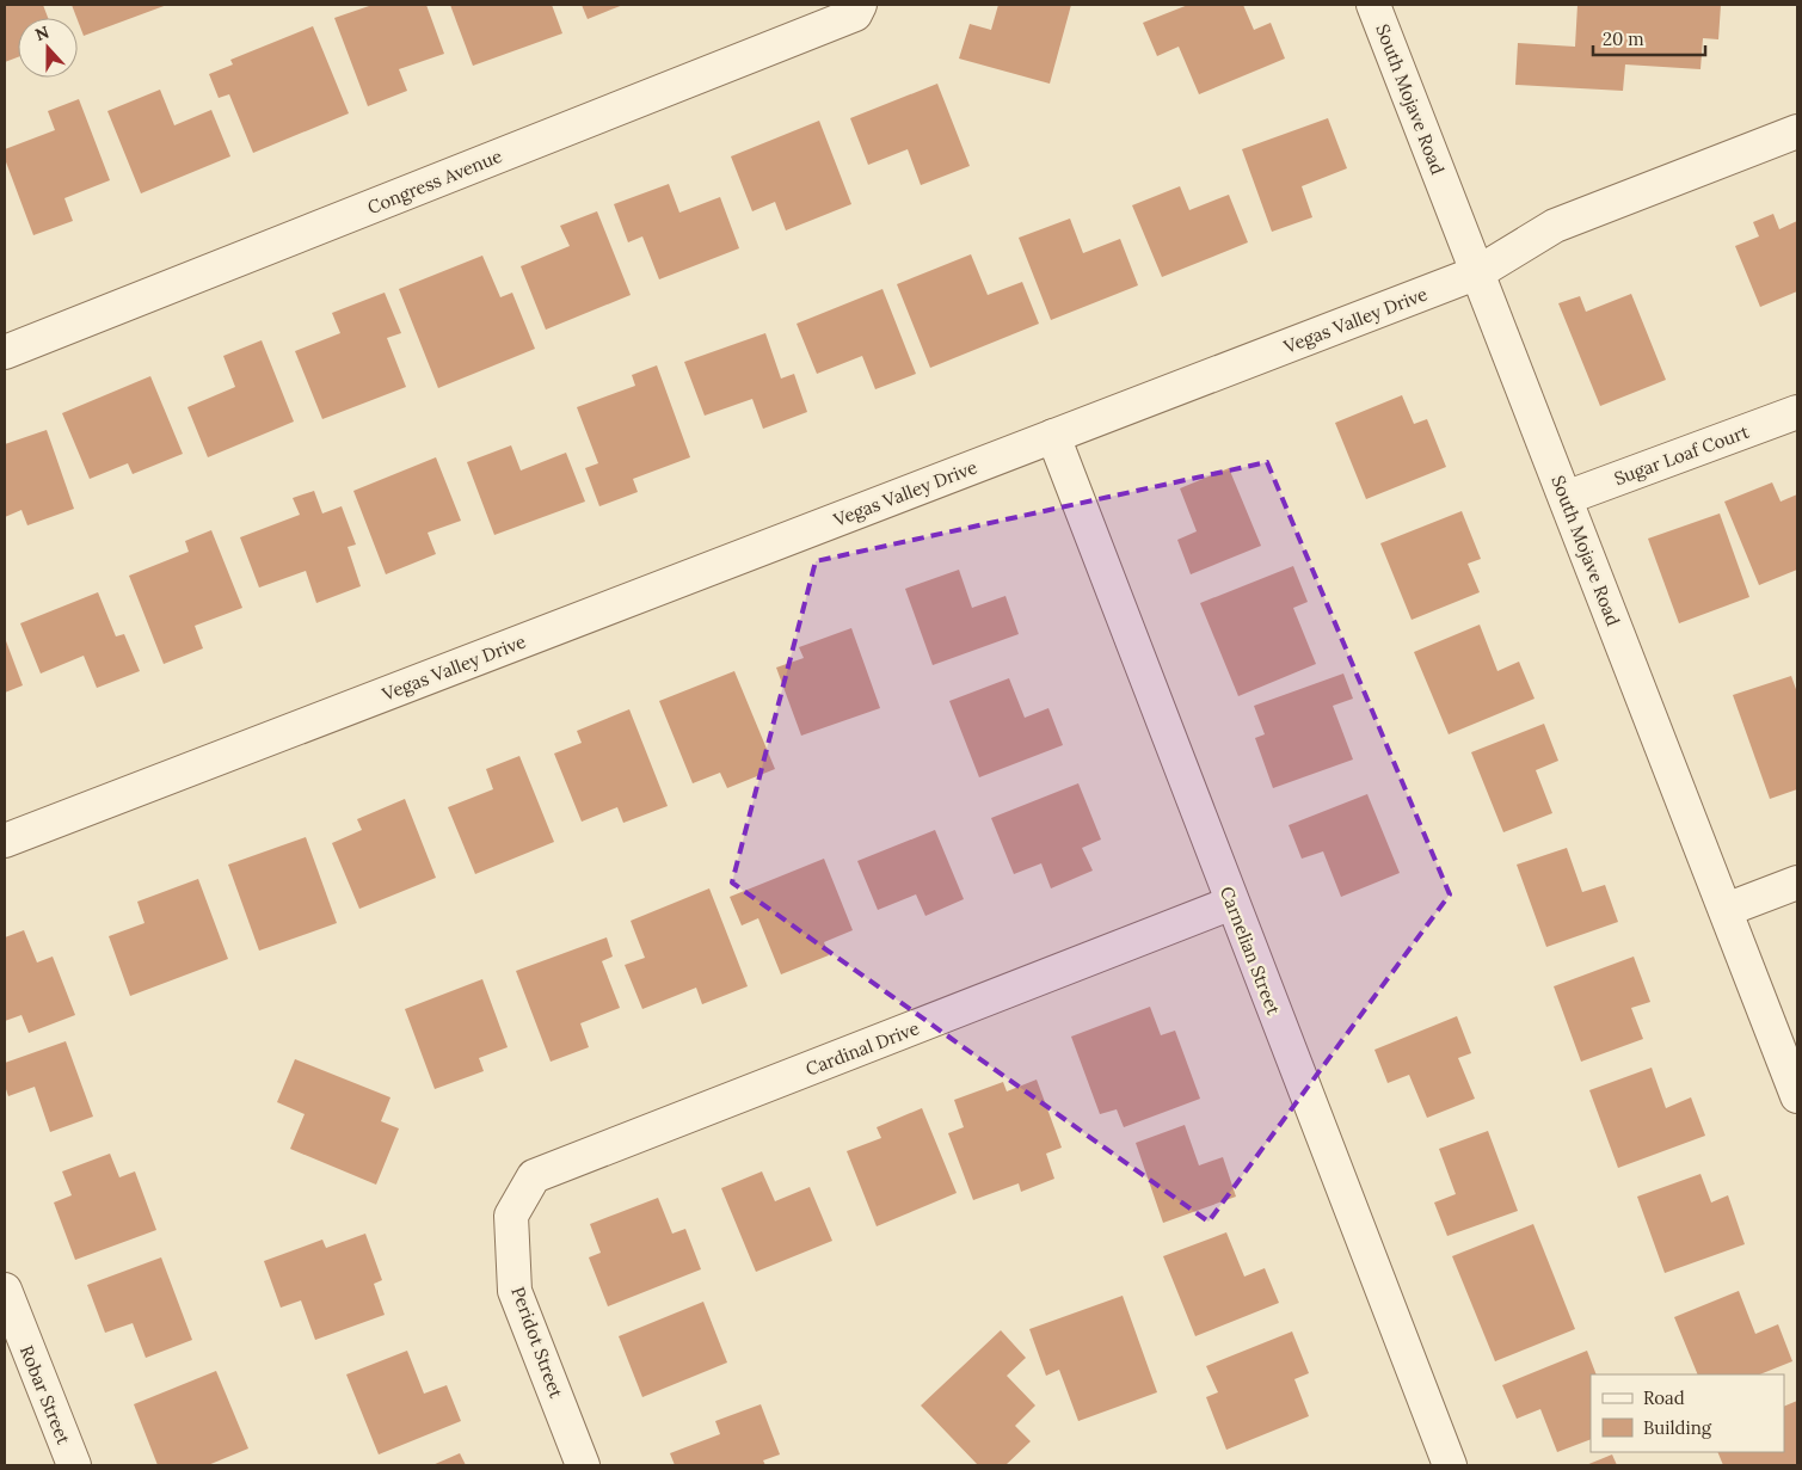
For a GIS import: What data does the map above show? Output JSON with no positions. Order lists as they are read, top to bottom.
{
  "streets": {
    "street": [
      "South Mojave Road",
      "Congress Avenue",
      "Vegas Valley Drive",
      "Sugar Loaf Court",
      "Carnelian Street",
      "Cardinal Drive",
      "Peridot Street",
      "Robar Street"
    ]
  },
  "crossings": [
    ["South Mojave Road", "Vegas Valley Drive"],
    ["South Mojave Road", "Sugar Loaf Court"],
    ["Vegas Valley Drive", "Carnelian Street"],
    ["Carnelian Street", "Cardinal Drive"],
    ["Cardinal Drive", "Peridot Street"]
  ],
  "legend": ["Road", "Building"],
  "scale_bar": "20 m",
  "north": "top"
}
